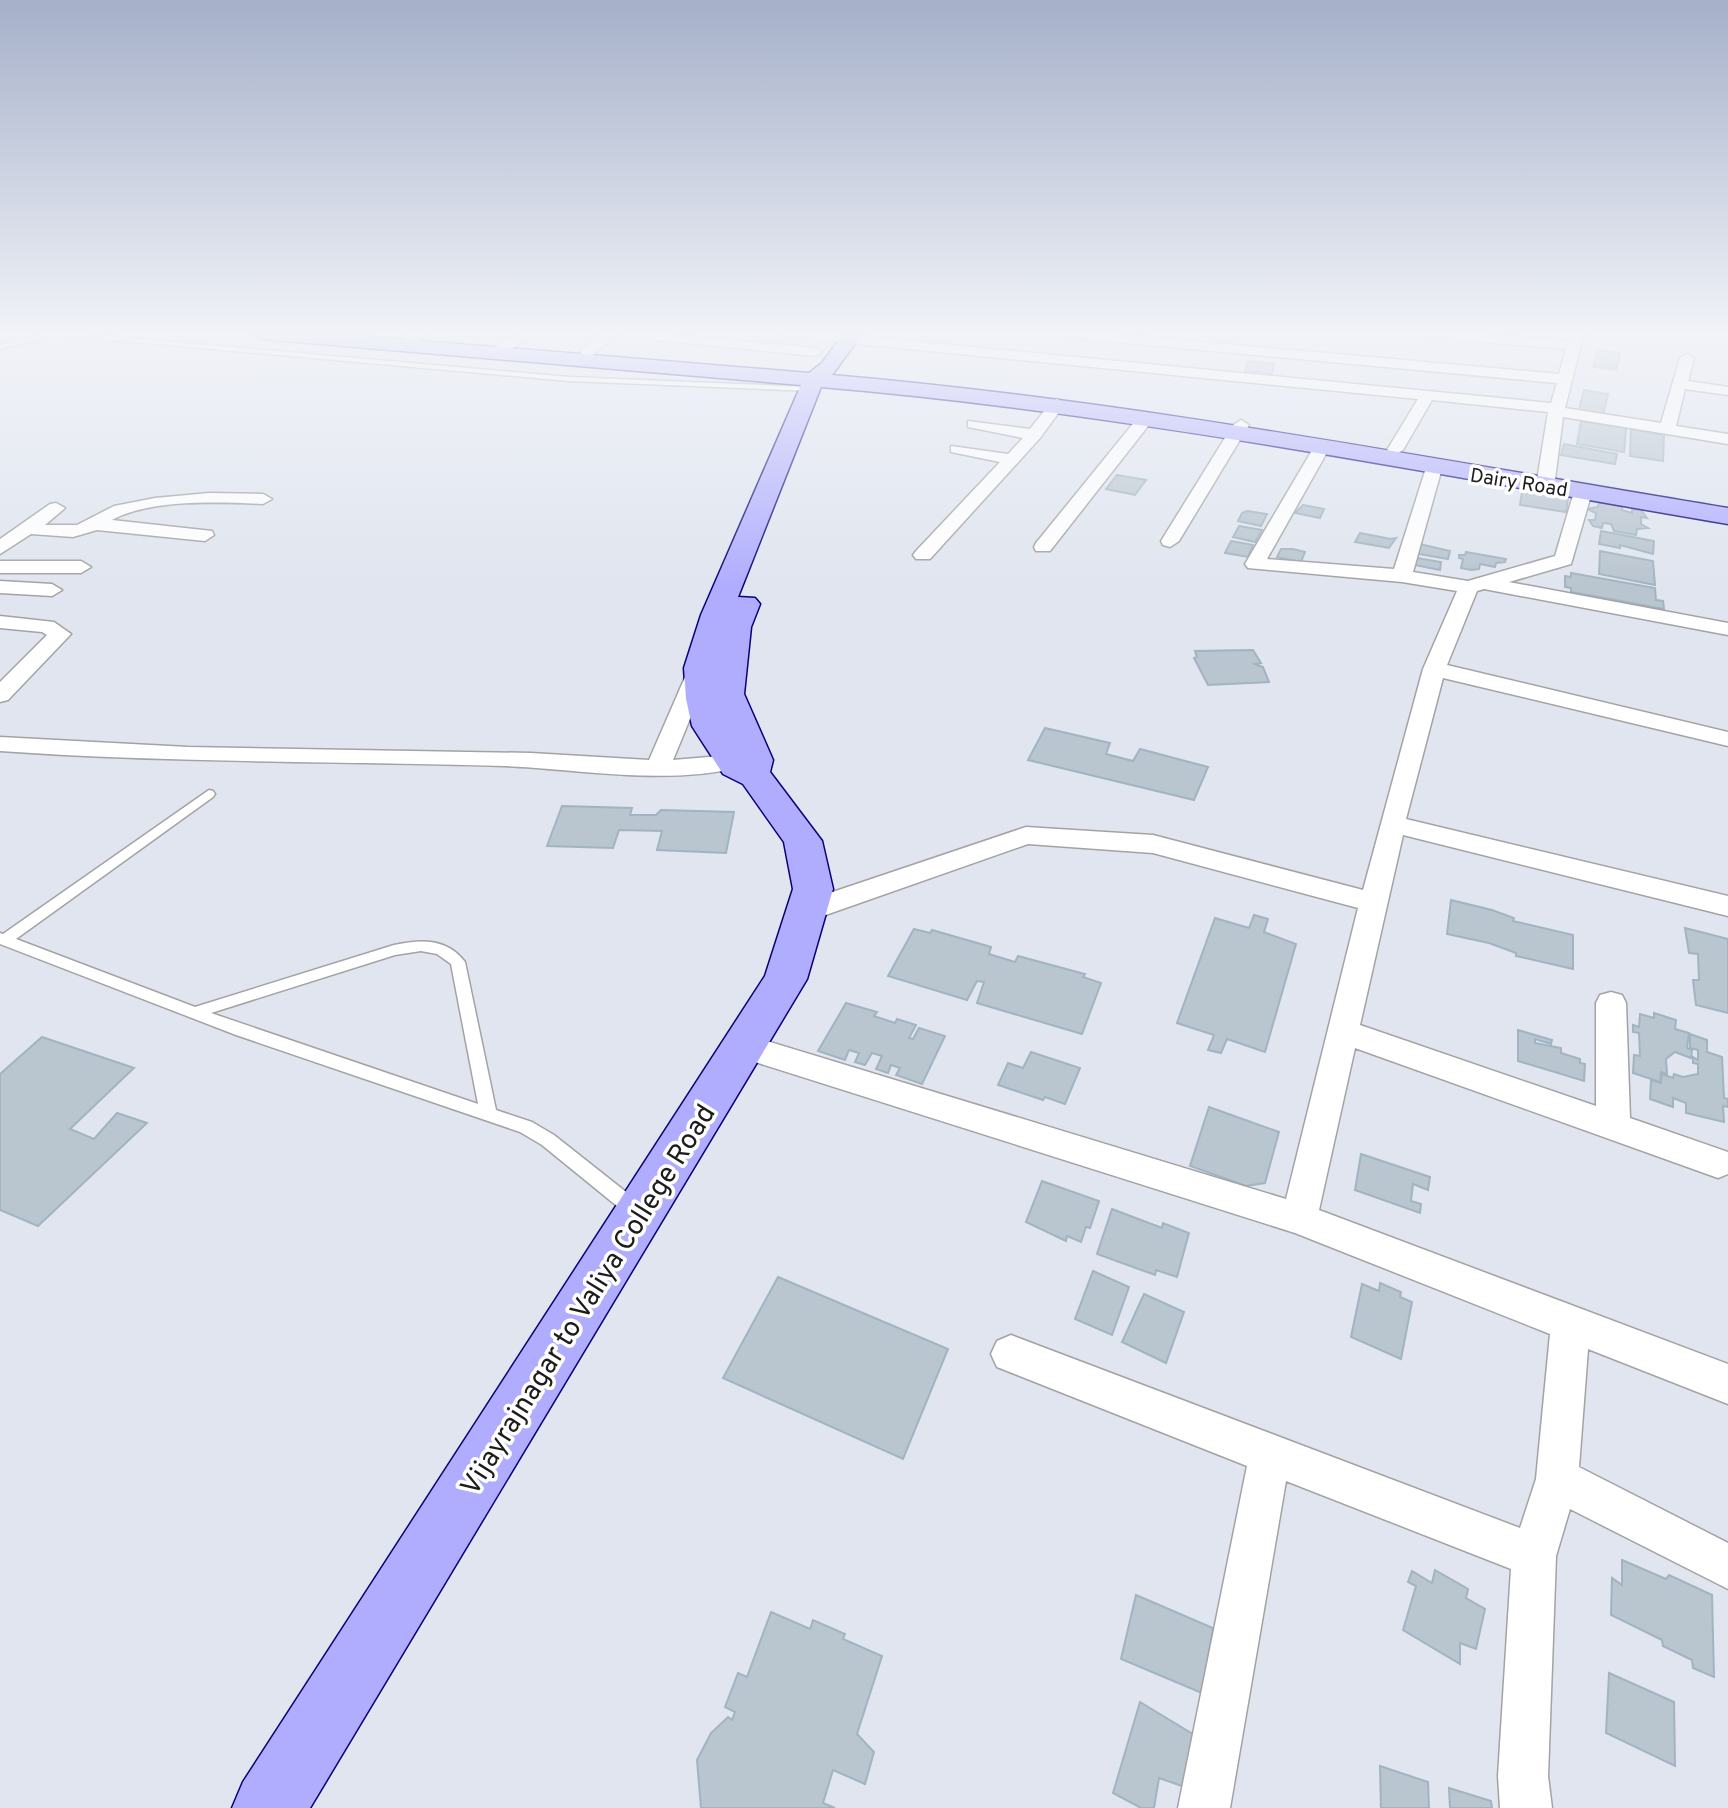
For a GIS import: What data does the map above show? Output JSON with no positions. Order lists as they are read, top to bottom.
{
  "streets": {
    "main road": ["Dairy Road", "Vijayrajnagar to Valiya College Road"]
  }
}
